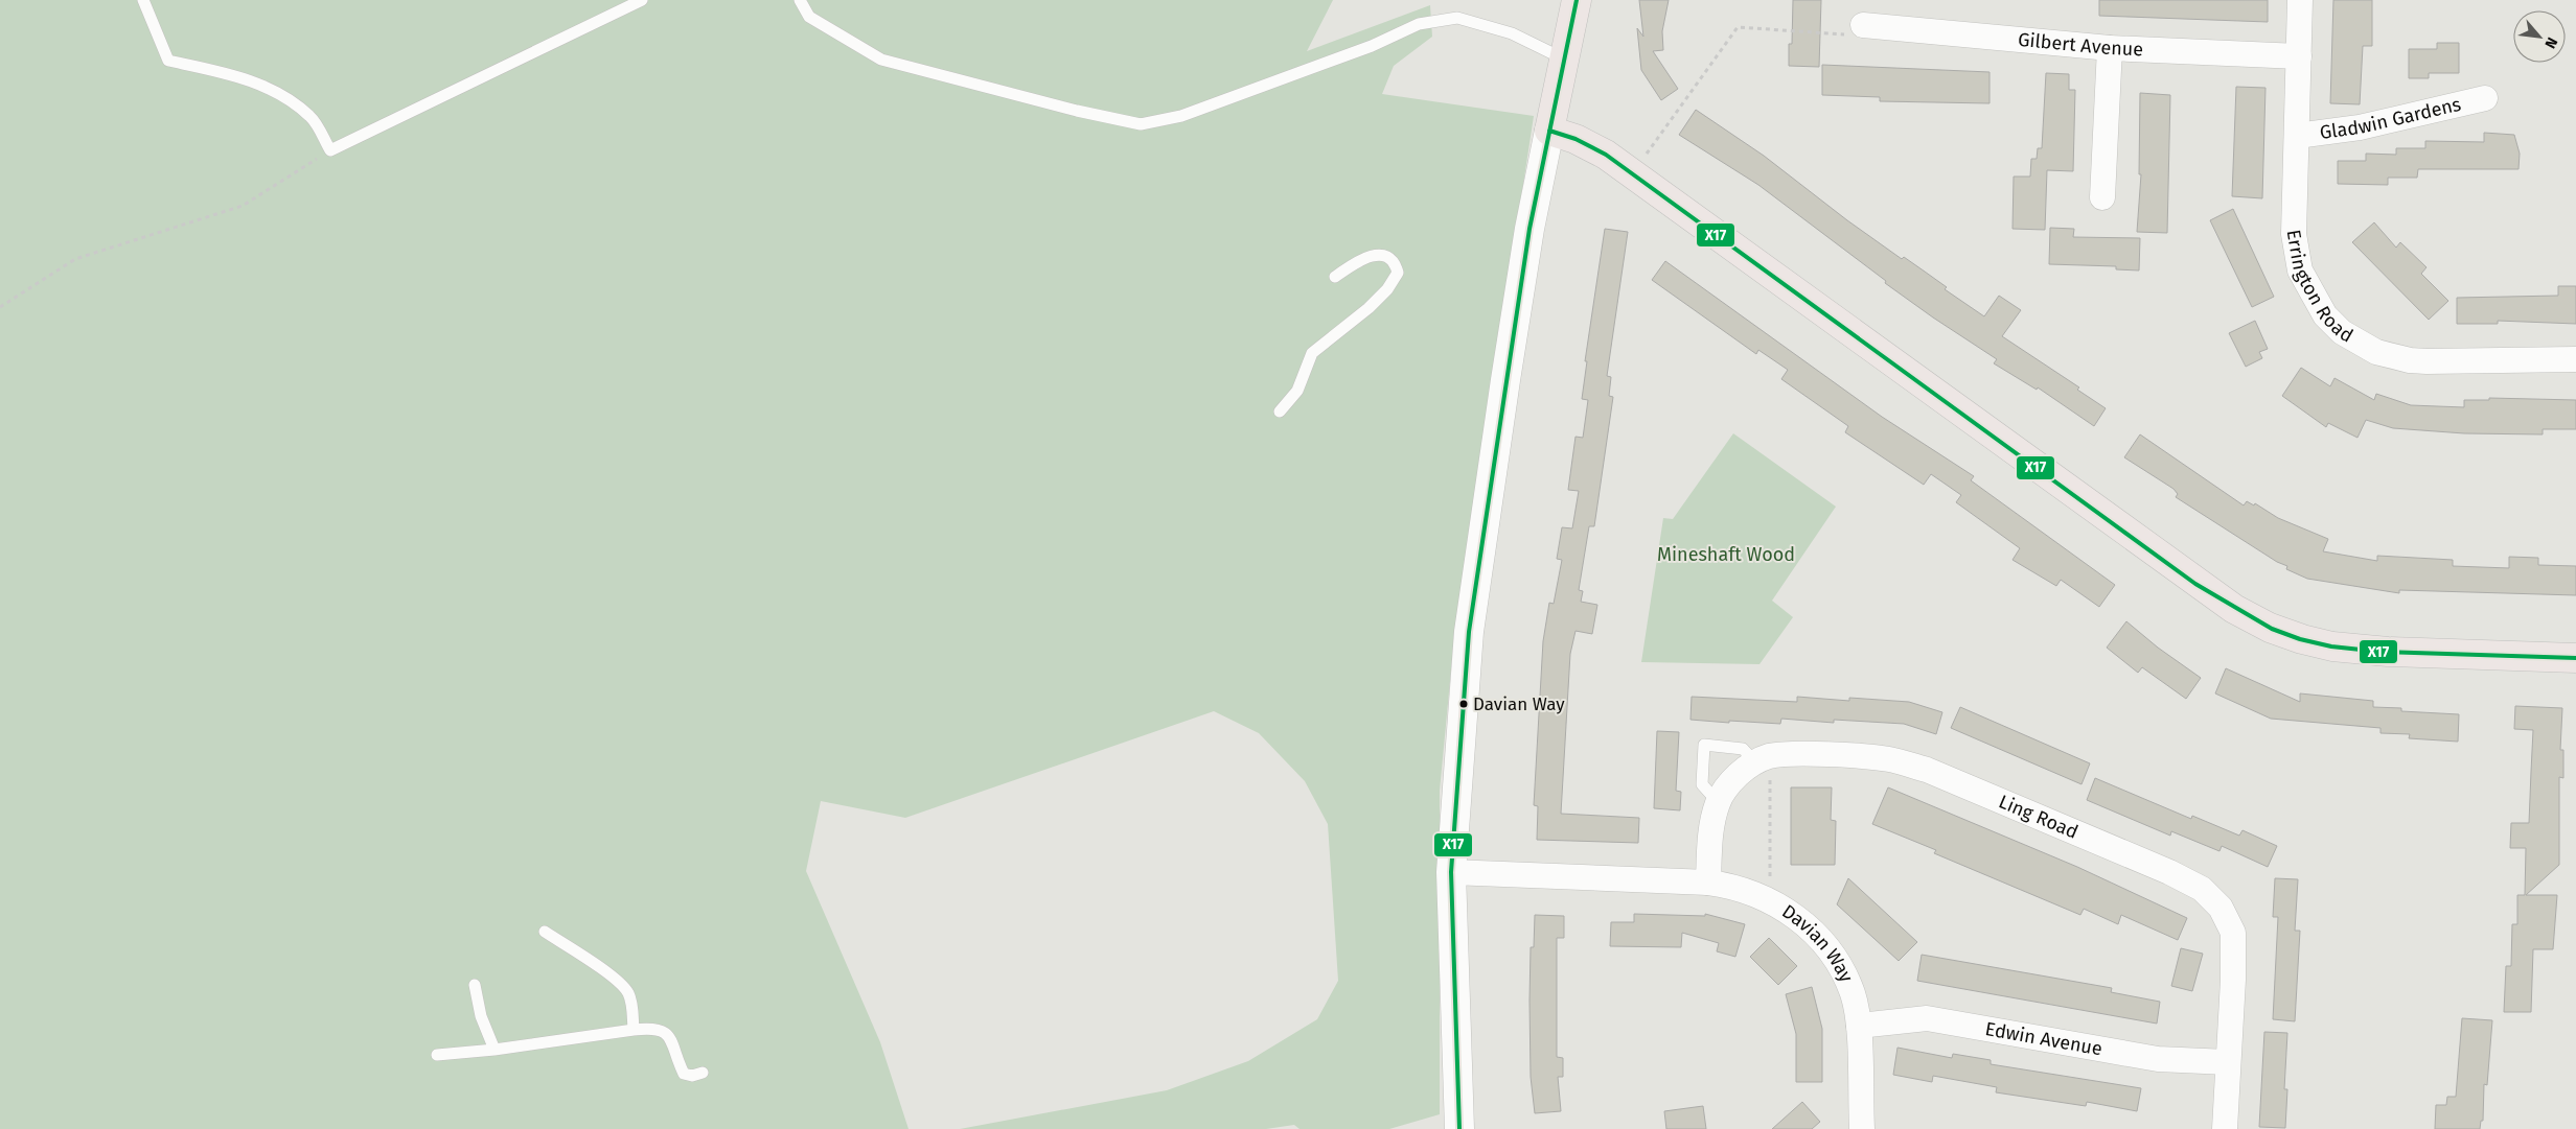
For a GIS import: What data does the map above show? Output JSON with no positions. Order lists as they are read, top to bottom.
{
  "streets": {
    "street": [
      "Gilbert Avenue",
      "Gladwin Gardens",
      "Errington Road",
      "Ling Road",
      "Davian Way",
      "Edwin Avenue"
    ]
  },
  "crossings": [
    ["Gilbert Avenue", "Errington Road"],
    ["Gladwin Gardens", "Errington Road"],
    ["Ling Road", "Edwin Avenue"],
    ["Davian Way", "Edwin Avenue"]
  ],
  "parks": ["Mineshaft Wood"],
  "places": ["Davian Way"],
  "lines": ["transit line X17"],
  "north": "bottom right"
}
